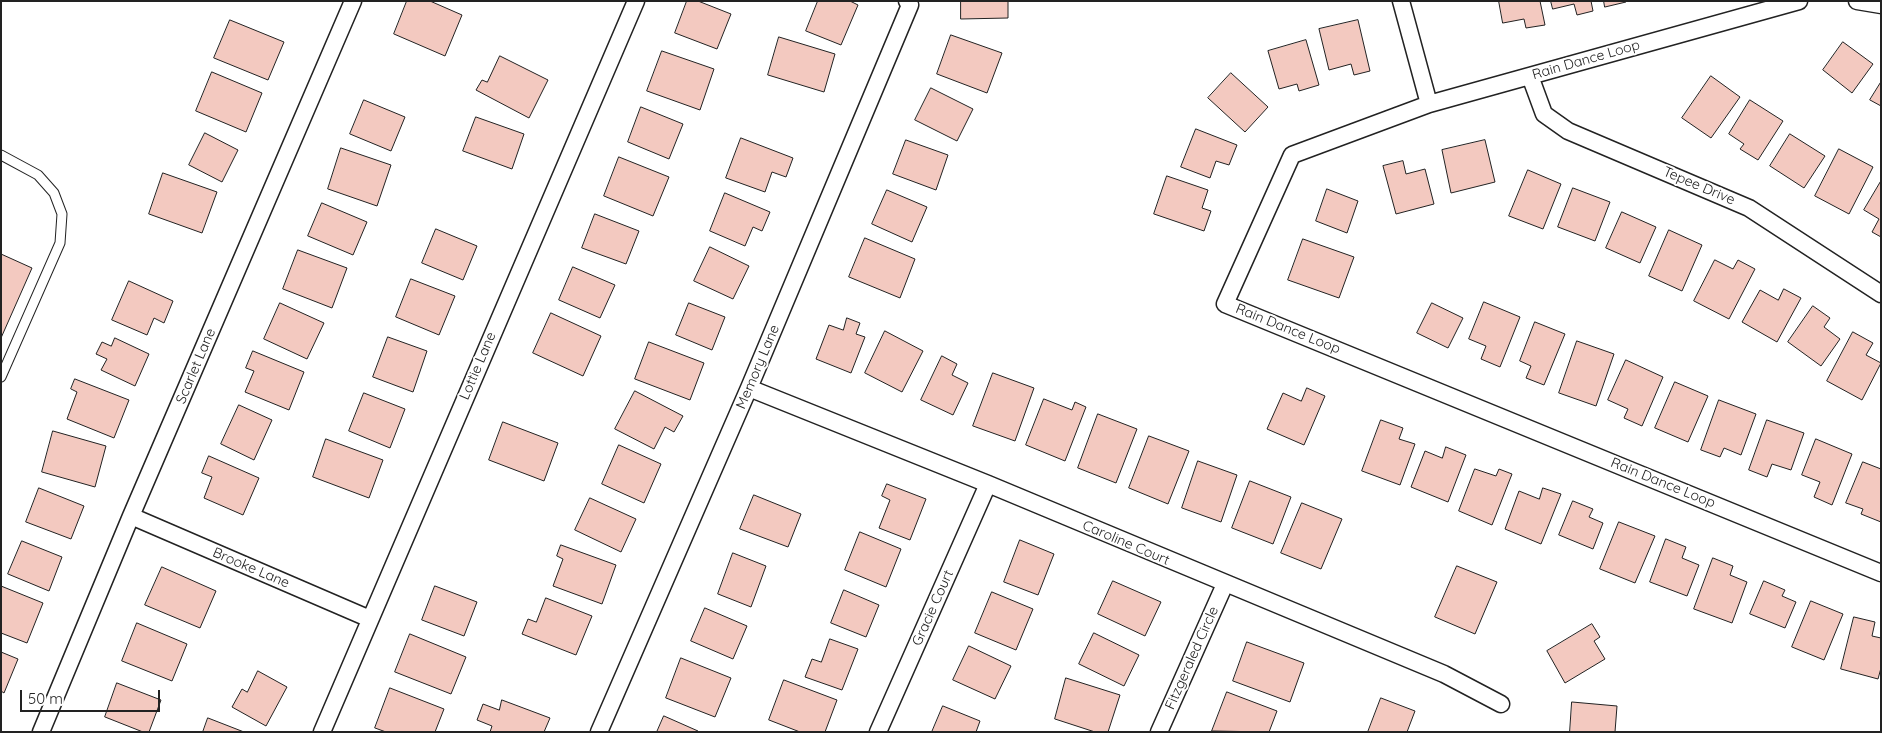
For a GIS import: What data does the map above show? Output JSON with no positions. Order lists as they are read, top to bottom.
{
  "streets": {
    "street": [
      "Rain Dance Loop",
      "Tepee Drive",
      "Scarlet Lane",
      "Lottie Lane",
      "Memory Lane",
      "Caroline Court",
      "Brooke Lane",
      "Gracie Court",
      "Fitzgeraled Circle"
    ]
  },
  "crossings": [
    ["Rain Dance Loop", "Tepee Drive"],
    ["Scarlet Lane", "Brooke Lane"],
    ["Lottie Lane", "Brooke Lane"],
    ["Memory Lane", "Caroline Court"],
    ["Caroline Court", "Gracie Court"],
    ["Caroline Court", "Fitzgeraled Circle"]
  ],
  "scale_bar": "50 m"
}
